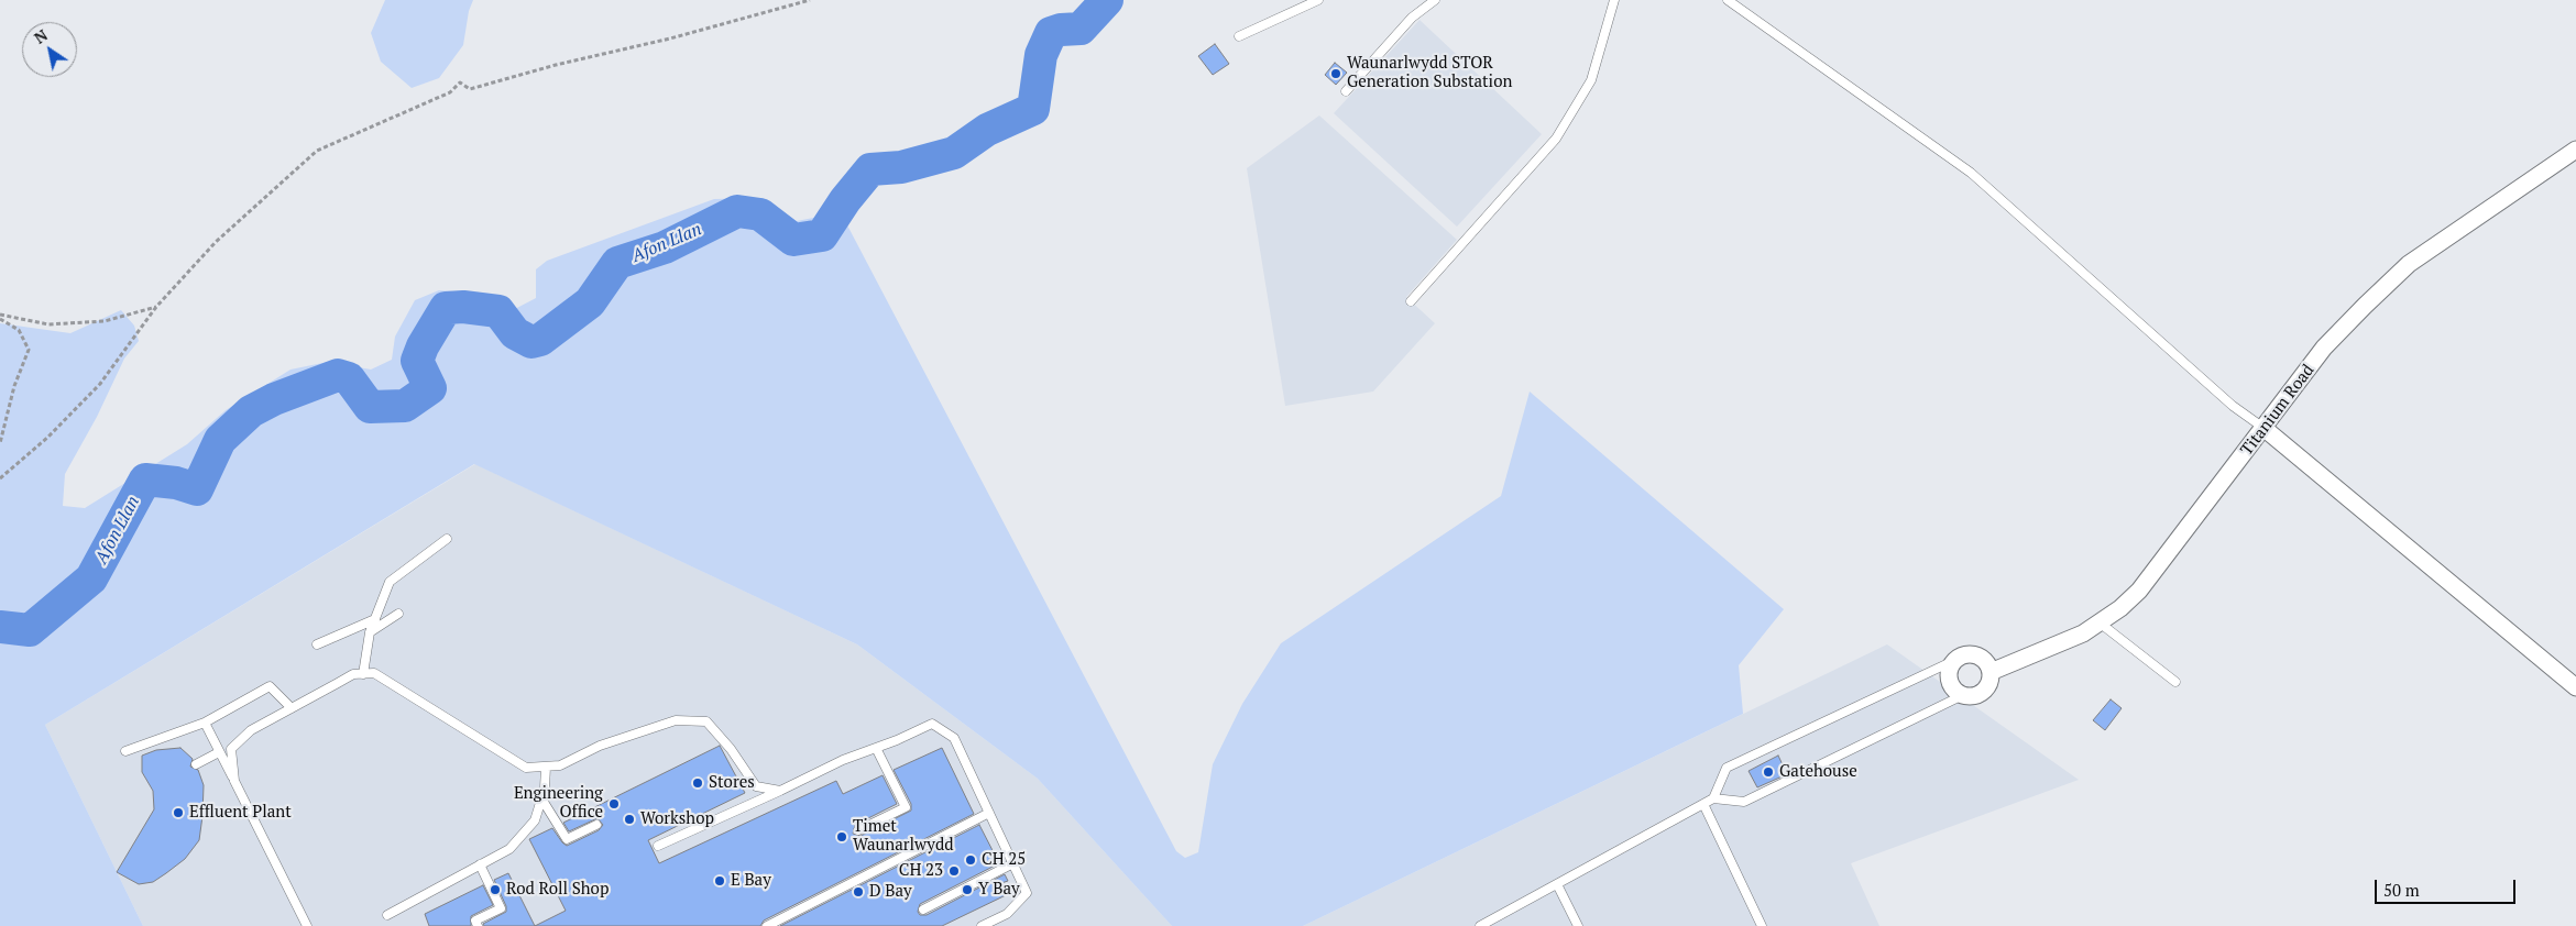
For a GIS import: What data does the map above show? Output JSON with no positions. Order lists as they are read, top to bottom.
{
  "streets": {
    "street": ["Titanium Road"]
  },
  "water": ["Afon Llan"],
  "places": [
    "Waunarlwydd STOR Generation Substation",
    "Gatehouse",
    "Stores",
    "Engineering Office",
    "Effluent Plant",
    "Workshop",
    "Timet Waunarlwydd",
    "CH 25",
    "CH 23",
    "E Bay",
    "Rod Roll Shop",
    "Y Bay",
    "D Bay"
  ],
  "scale_bar": "50 m",
  "north": "top left"
}
